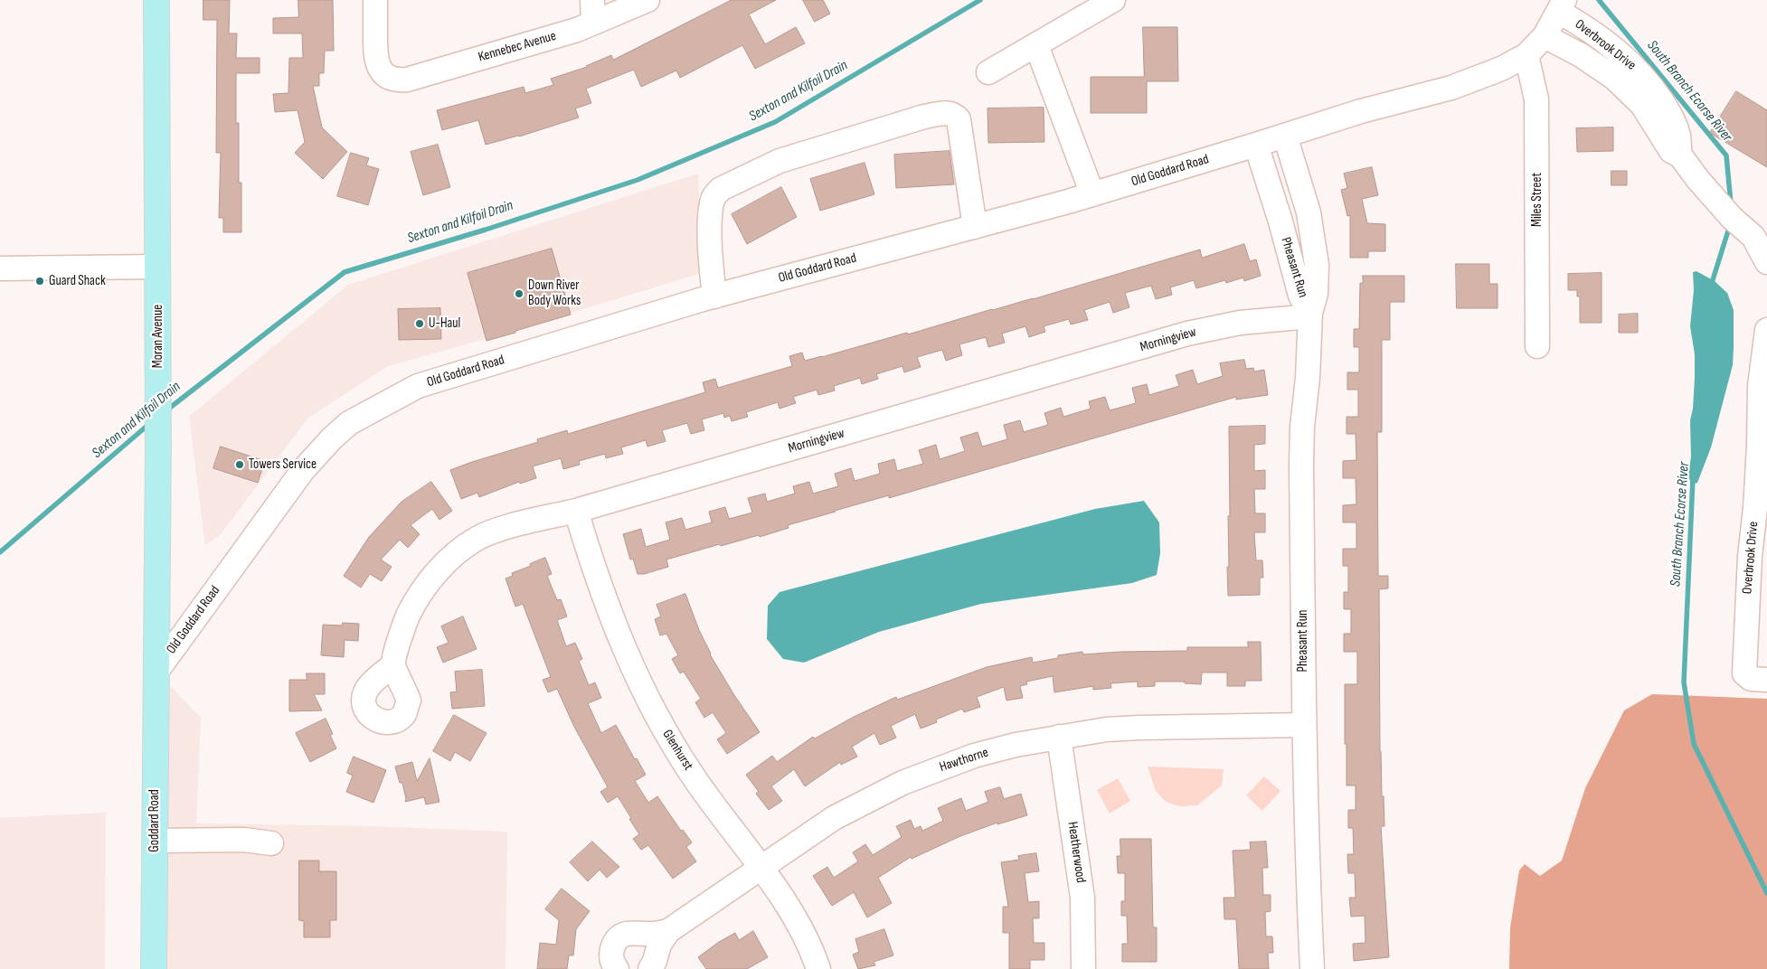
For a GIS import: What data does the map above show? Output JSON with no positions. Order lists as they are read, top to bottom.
{
  "streets": {
    "main road": ["Moran Avenue", "Goddard Road"],
    "street": [
      "Overbrook Drive",
      "Kennebec Avenue",
      "Old Goddard Road",
      "Miles Street",
      "Pheasant Run",
      "Morningview",
      "Glenhurst",
      "Hawthorne",
      "Heatherwood"
    ]
  },
  "crossings": [
    ["Overbrook Drive", "Old Goddard Road"],
    ["Old Goddard Road", "Miles Street"],
    ["Old Goddard Road", "Pheasant Run"],
    ["Old Goddard Road", "Moran Avenue"],
    ["Old Goddard Road", "Goddard Road"],
    ["Pheasant Run", "Morningview"],
    ["Pheasant Run", "Hawthorne"],
    ["Moran Avenue", "Goddard Road"],
    ["Morningview", "Glenhurst"],
    ["Glenhurst", "Hawthorne"],
    ["Hawthorne", "Heatherwood"]
  ],
  "water": ["Sexton and Kilfoil Drain", "South Branch Ecorse River"],
  "places": [
    "Guard Shack",
    "Down River Body Works",
    "U-Haul",
    "Towers Service"
  ]
}
